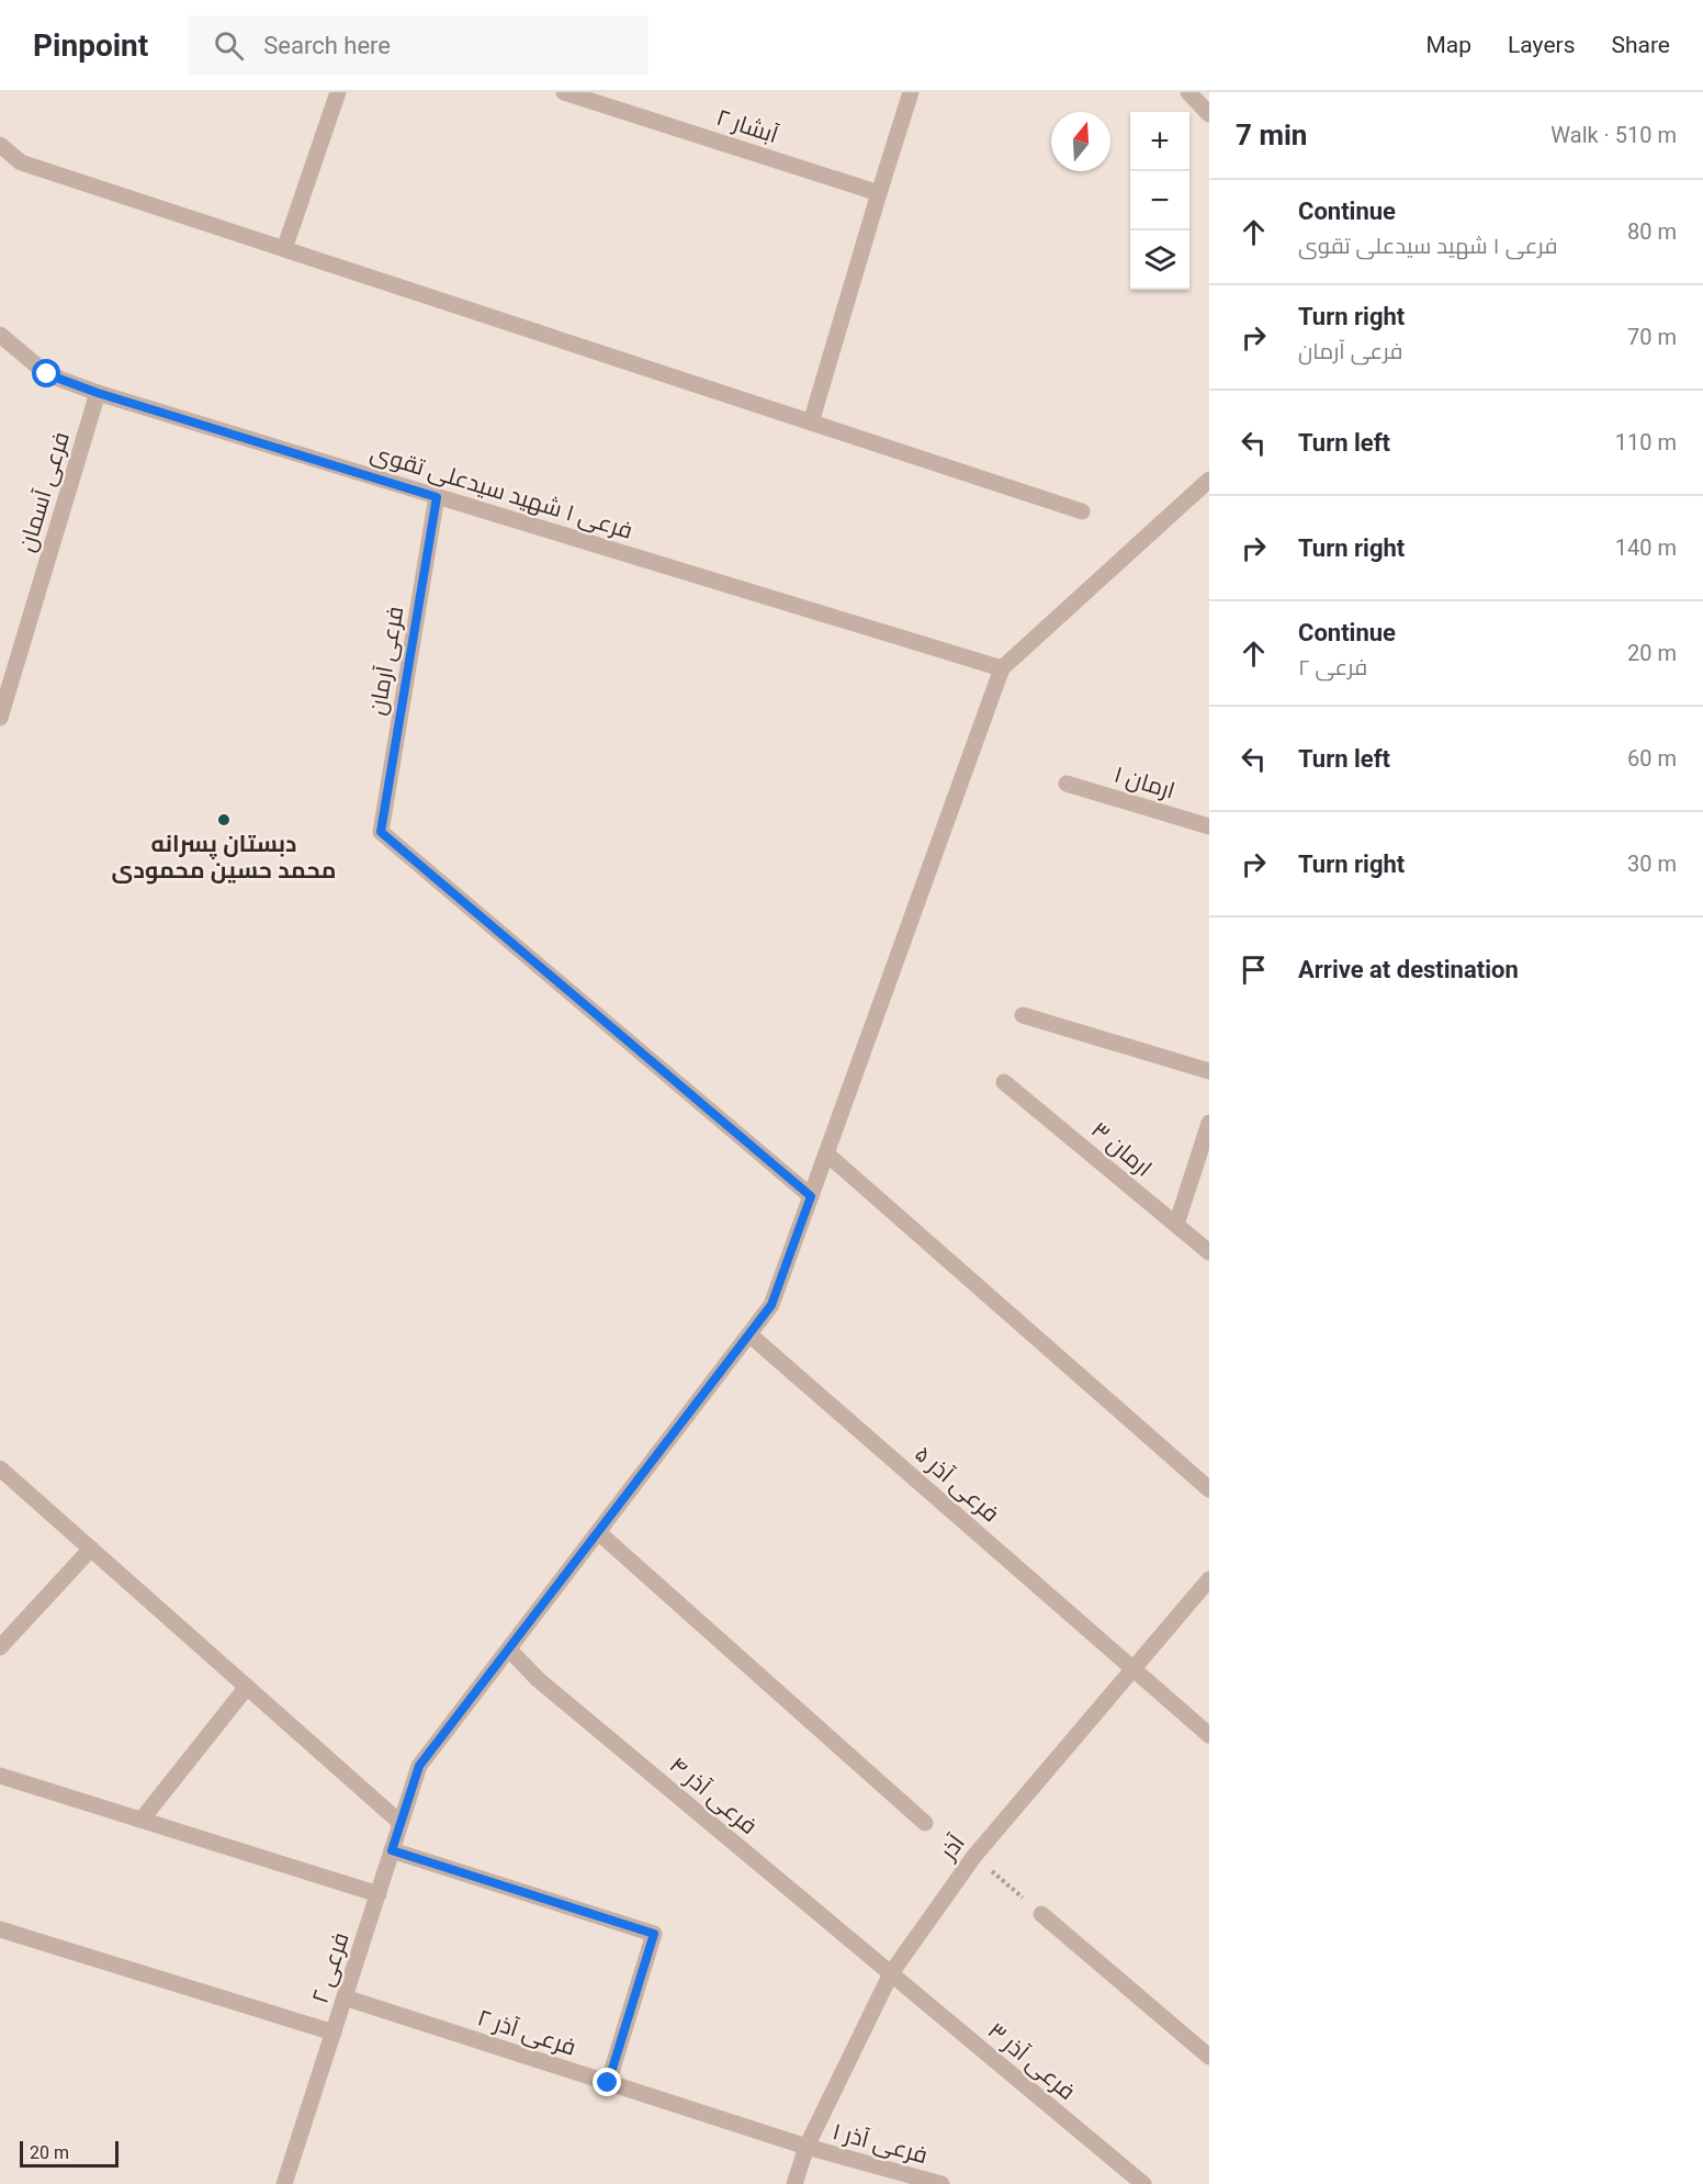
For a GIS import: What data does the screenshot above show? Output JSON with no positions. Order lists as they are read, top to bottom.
{
  "streets": {
    "street": [
      "آبشار ۲",
      "فرعی آسمان",
      "فرعی ۱ شهید سیدعلی تقوی",
      "فرعی آرمان",
      "ارمان ۱",
      "ارمان ۳",
      "فرعی آذر ۵",
      "فرعی آذر ۴",
      "آذر",
      "فرعی ۲",
      "فرعی آذر ۲",
      "فرعی آذر ۳",
      "فرعی آذر ۱"
    ]
  },
  "crossings": [
    ["فرعی آسمان", "فرعی ۱ شهید سیدعلی تقوی"],
    ["فرعی ۱ شهید سیدعلی تقوی", "فرعی آرمان"],
    ["فرعی ۱ شهید سیدعلی تقوی", "فرعی ۲"],
    ["فرعی آرمان", "فرعی ۲"],
    ["فرعی آذر ۵", "آذر"],
    ["فرعی آذر ۵", "فرعی ۲"],
    ["فرعی آذر ۴", "آذر"],
    ["فرعی آذر ۴", "فرعی ۲"],
    ["فرعی آذر ۴", "فرعی آذر ۳"],
    ["آذر", "فرعی آذر ۲"],
    ["آذر", "فرعی آذر ۳"],
    ["آذر", "فرعی آذر ۱"],
    ["فرعی ۲", "فرعی آذر ۲"],
    ["فرعی آذر ۲", "فرعی آذر ۱"]
  ],
  "places": ["دبستان پسرانه محمد حسین محمودی"],
  "scale_bar": "20 m",
  "north": "top",
  "page": {
    "header": "Pinpoint",
    "search": "Search here",
    "nav": ["Map", "Layers", "Share"],
    "heading": ["7 min", "Walk · 510 m"],
    "map_buttons": ["+", "−"],
    "list": [
      ["Continue", "فرعی ۱ شهید سیدعلی تقوی", "80 m"],
      ["Turn right", "فرعی آرمان", "70 m"],
      ["Turn left", "110 m"],
      ["Turn right", "140 m"],
      ["Continue", "فرعی ۲", "20 m"],
      ["Turn left", "60 m"],
      ["Turn right", "30 m"],
      "Arrive at destination"
    ],
    "scale": "20 m"
  }
}
